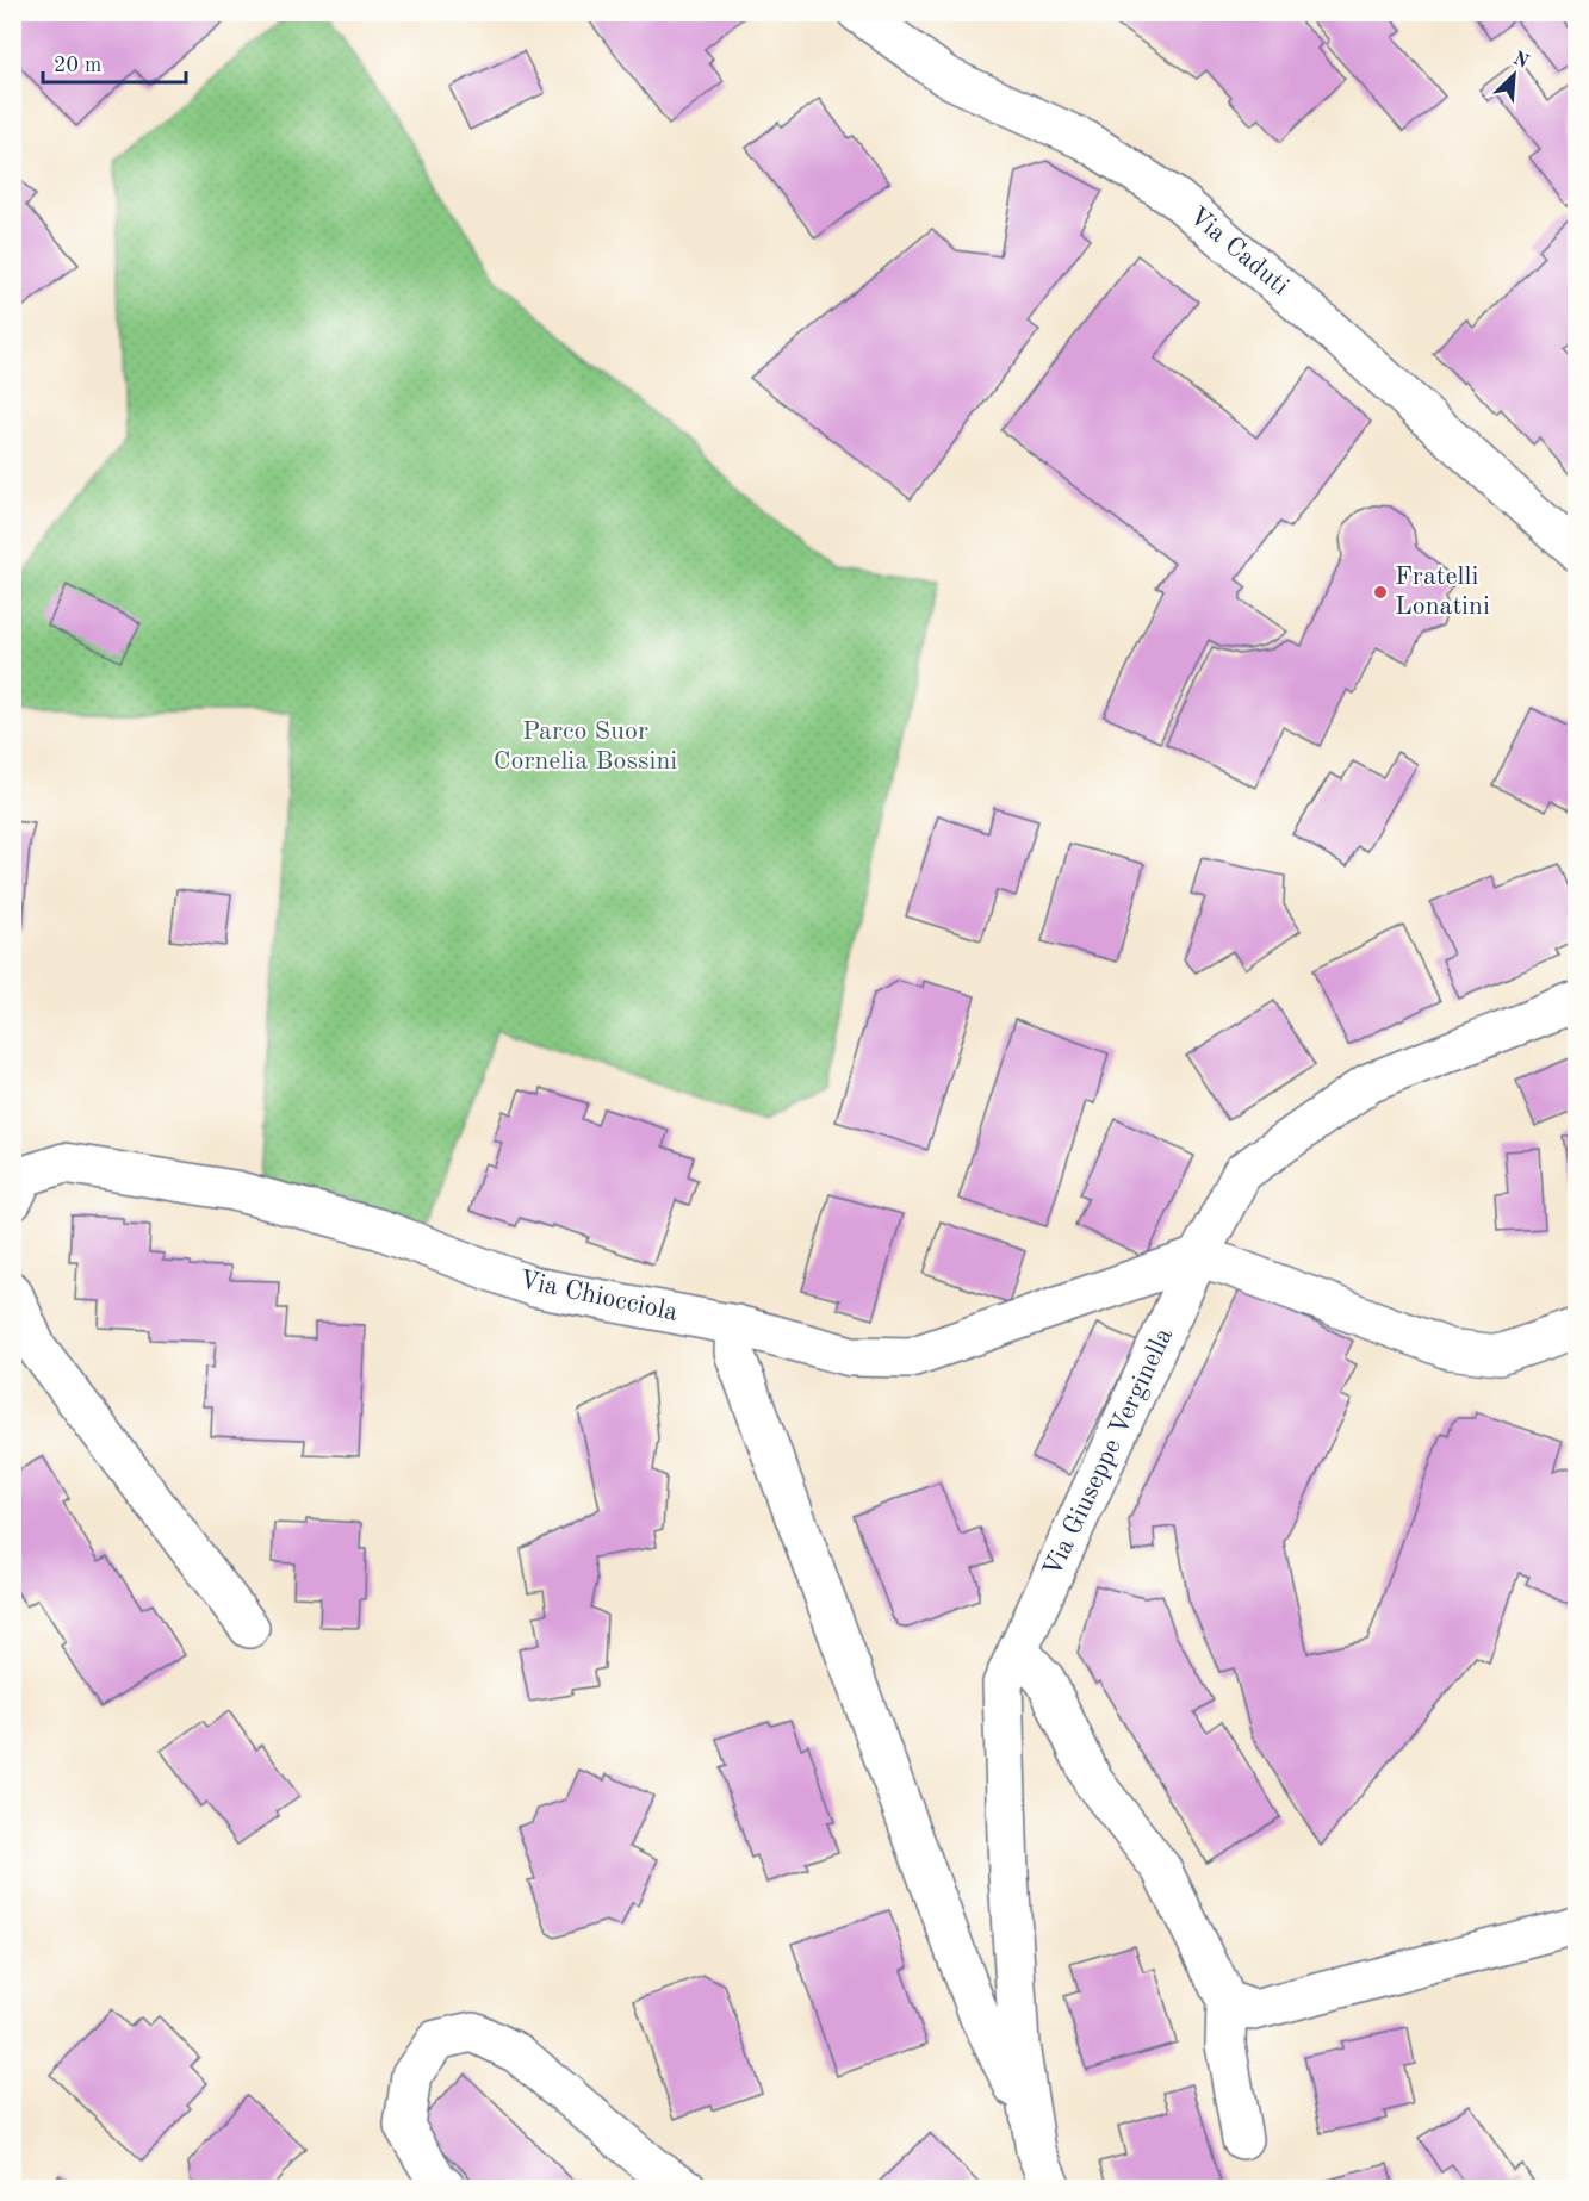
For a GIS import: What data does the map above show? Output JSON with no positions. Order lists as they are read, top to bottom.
{
  "streets": {
    "street": ["Via Caduti", "Via Chiocciola", "Via Giuseppe Verginella"]
  },
  "crossings": [
    ["Via Chiocciola", "Via Giuseppe Verginella"]
  ],
  "parks": ["Parco Suor Cornelia Bossini"],
  "places": ["Fratelli Lonatini"],
  "scale_bar": "20 m",
  "north": "top right"
}
